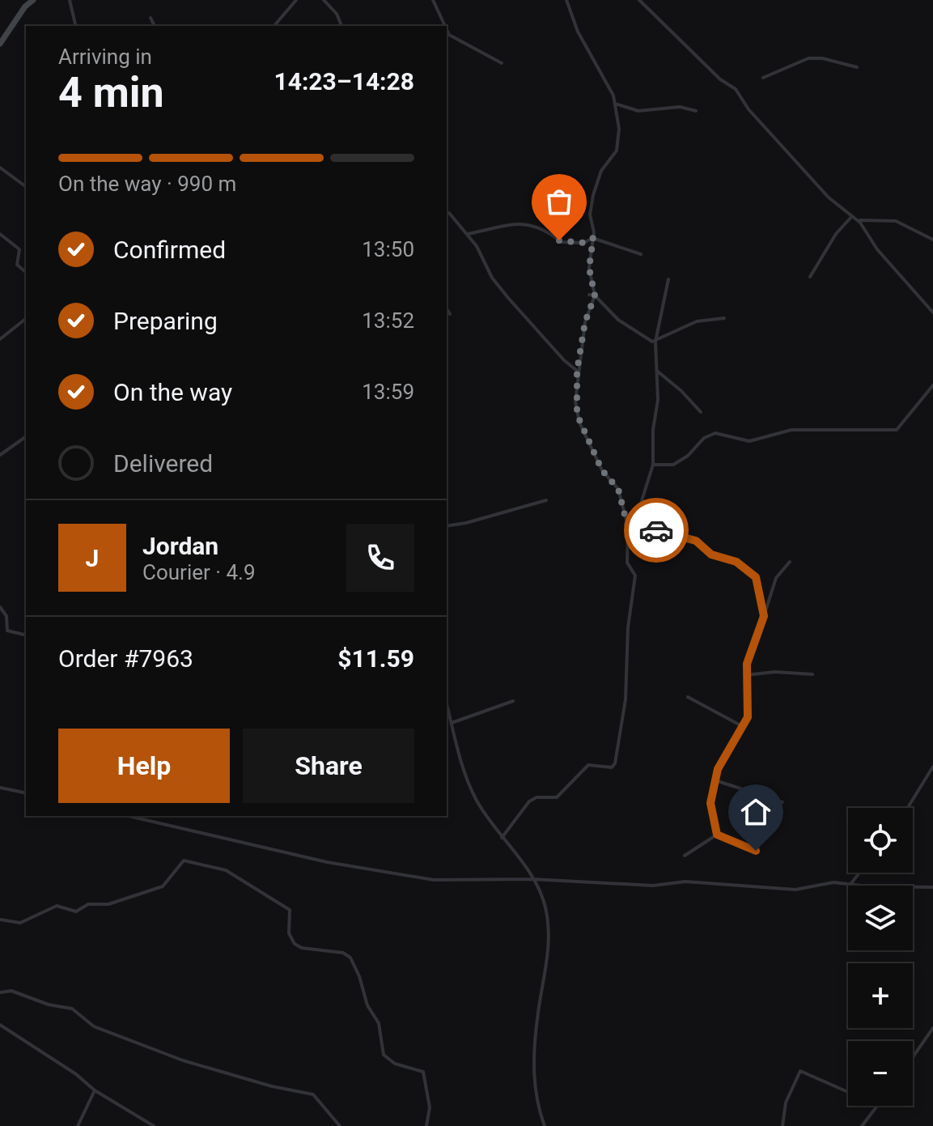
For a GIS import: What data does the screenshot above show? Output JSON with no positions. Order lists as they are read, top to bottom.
{
  "page": {
    "heading": ["4 min", "Arriving in", "14:23–14:28"],
    "panel": [
      "Jordan",
      "Courier · 4.9",
      "Order #7963",
      "$11.59"
    ],
    "bar": "On the way · 990 m",
    "list": [
      ["Confirmed", "13:50"],
      ["Preparing", "13:52"],
      ["On the way", "13:59"],
      "Delivered"
    ],
    "round": "J",
    "buttons": ["Help", "Share"],
    "map_buttons": ["+", "−"]
  }
}
